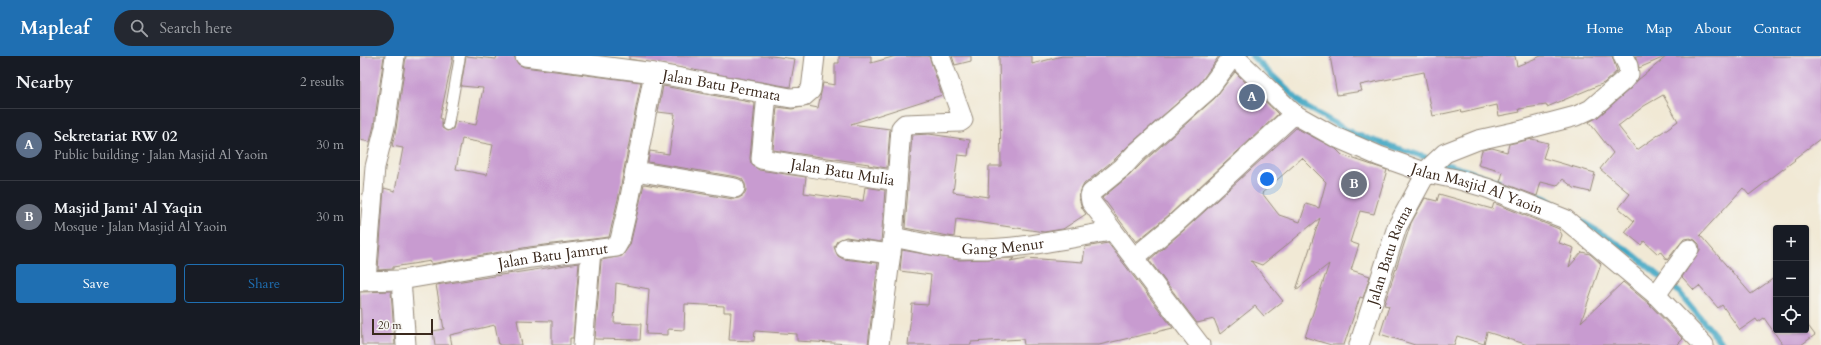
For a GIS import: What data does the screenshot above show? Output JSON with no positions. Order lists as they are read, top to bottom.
{
  "streets": {
    "street": [
      "Jalan Batu Permata",
      "Jalan Batu Mulia",
      "Jalan Masjid Al Yaoin",
      "Gang Menur",
      "Jalan Batu Ratna",
      "Jalan Batu Jamrut"
    ]
  },
  "crossings": [
    ["Jalan Batu Permata", "Jalan Batu Mulia"],
    ["Jalan Batu Permata", "Jalan Batu Jamrut"],
    ["Jalan Batu Mulia", "Gang Menur"],
    ["Jalan Masjid Al Yaoin", "Jalan Batu Ratna"]
  ],
  "scale_bar": "20 m",
  "page": {
    "header": "Mapleaf",
    "search": "Search here",
    "nav": [
      "Home",
      "Map",
      "About",
      "Contact"
    ],
    "heading": ["Nearby", "2 results"],
    "pins": ["A", "B"],
    "list": [
      {
        "mark": "A",
        "name": "Sekretariat RW 02",
        "note": "Public building · Jalan Masjid Al Yaoin",
        "value": "30 m"
      },
      {
        "mark": "B",
        "name": "Masjid Jami' Al Yaqin",
        "note": "Mosque · Jalan Masjid Al Yaoin",
        "value": "30 m"
      }
    ],
    "map_buttons": ["+", "−"],
    "buttons": ["Save", "Share"],
    "scale": "20 m"
  }
}
